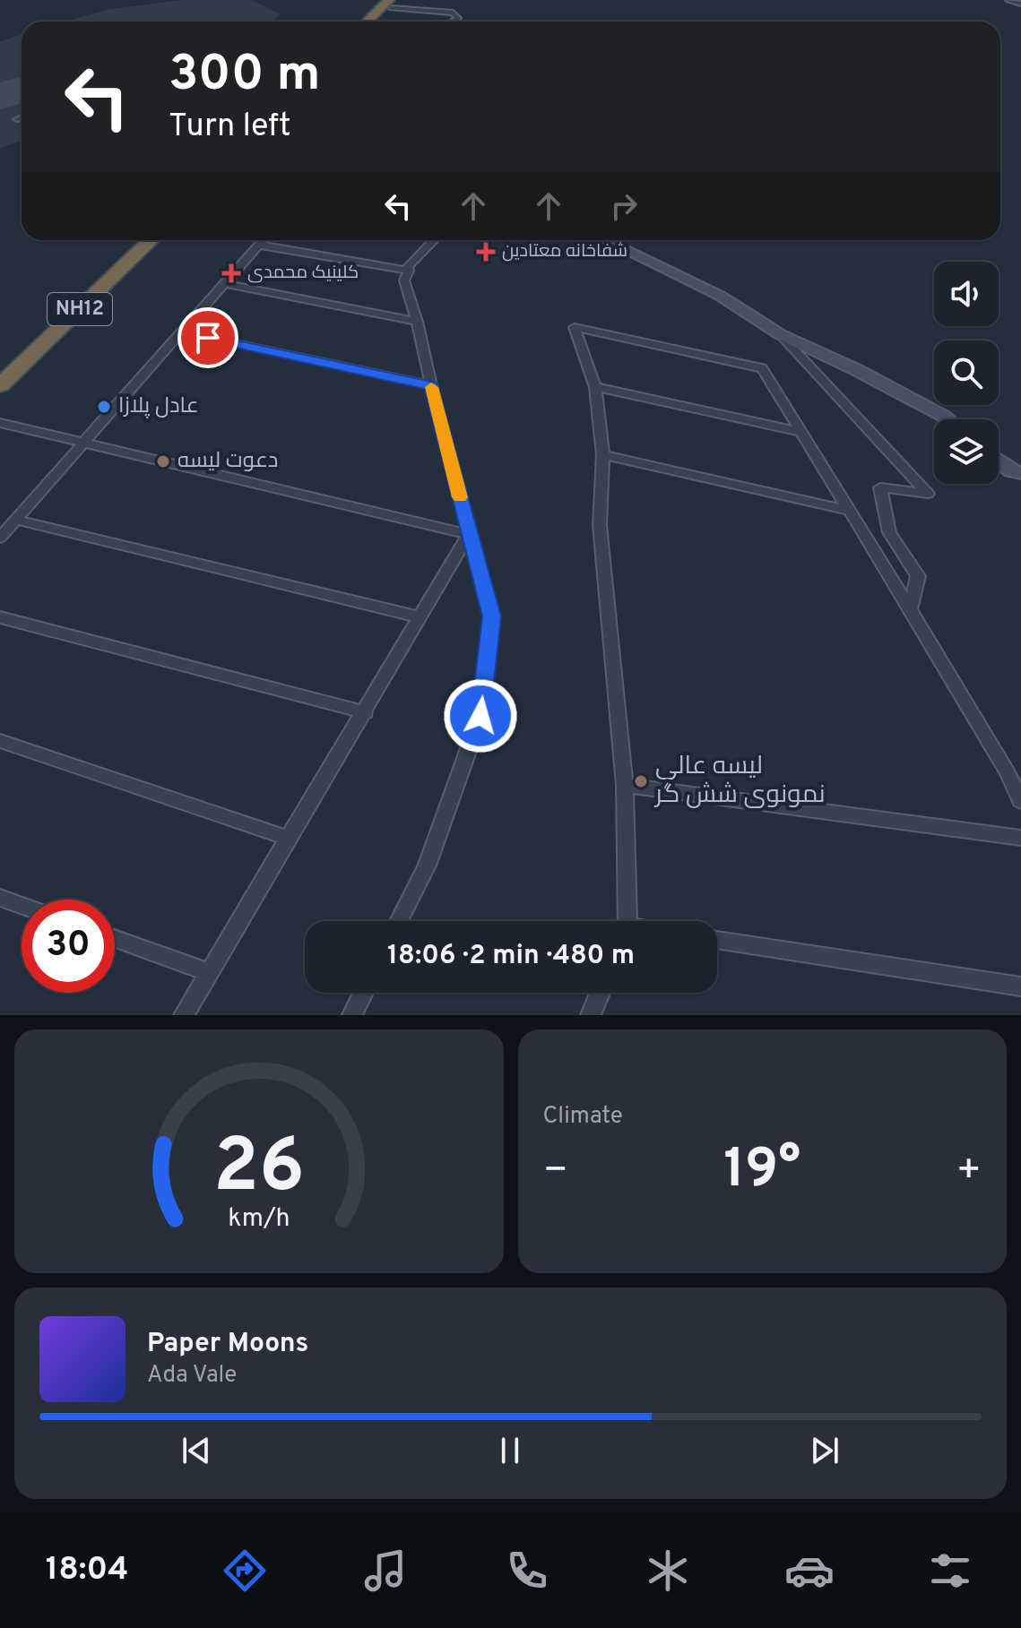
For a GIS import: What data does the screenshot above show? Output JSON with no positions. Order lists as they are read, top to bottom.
{
  "streets": {
    "highway": ["NH12"]
  },
  "places": {
    "health": ["شفاخانه معتادین", "کلینیک محمدی"],
    "other": ["عادل پلازا", "دعوت لیسه", "لیسه عالی نمونوی شش گر"]
  },
  "page": {
    "turn": ["300 m", "Turn left"],
    "limit": "30",
    "trip": "18:06 · 2 min · 480 m",
    "tile": "Climate",
    "heat": ["−", "19°", "+"],
    "song": ["Paper Moons", "Ada Vale"],
    "tabs": "18:04",
    "gauge": ["26", "km/h"]
  }
}
